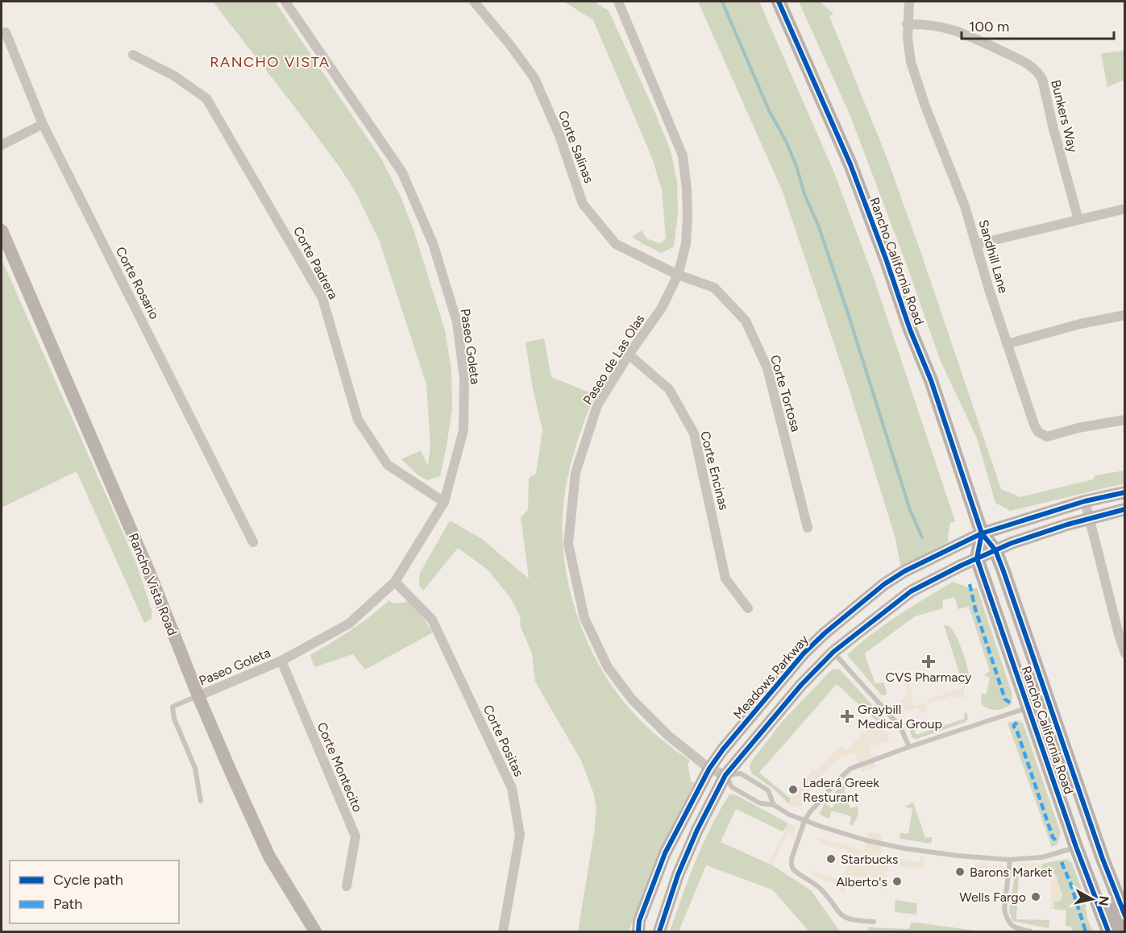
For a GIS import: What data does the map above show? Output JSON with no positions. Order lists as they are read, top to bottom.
{
  "streets": {
    "main road": ["Rancho California Road", "Rancho Vista Road", "Meadows Parkway"],
    "street": [
      "Bunkers Way",
      "Corte Salinas",
      "Sandhill Lane",
      "Corte Padrera",
      "Corte Rosario",
      "Paseo Goleta",
      "Paseo de Las Olas",
      "Corte Tortosa",
      "Corte Encinas",
      "Corte Positas",
      "Corte Montecito"
    ]
  },
  "crossings": [
    ["Bunkers Way", "Sandhill Lane"],
    ["Corte Salinas", "Paseo de Las Olas"],
    ["Corte Salinas", "Corte Tortosa"],
    ["Rancho California Road", "Meadows Parkway"],
    ["Corte Padrera", "Paseo Goleta"],
    ["Paseo Goleta", "Rancho Vista Road"],
    ["Paseo Goleta", "Corte Positas"],
    ["Paseo Goleta", "Corte Montecito"],
    ["Paseo de Las Olas", "Corte Tortosa"],
    ["Paseo de Las Olas", "Corte Encinas"],
    ["Paseo de Las Olas", "Meadows Parkway"]
  ],
  "districts": ["RANCHO VISTA"],
  "places": {
    "health": ["CVS Pharmacy", "Graybill Medical Group"],
    "other": [
      "Laderá Greek Resturant",
      "Starbucks",
      "Barons Market",
      "Alberto's",
      "Wells Fargo"
    ]
  },
  "legend": ["Cycle path", "Path"],
  "scale_bar": "100 m",
  "north": "right"
}
